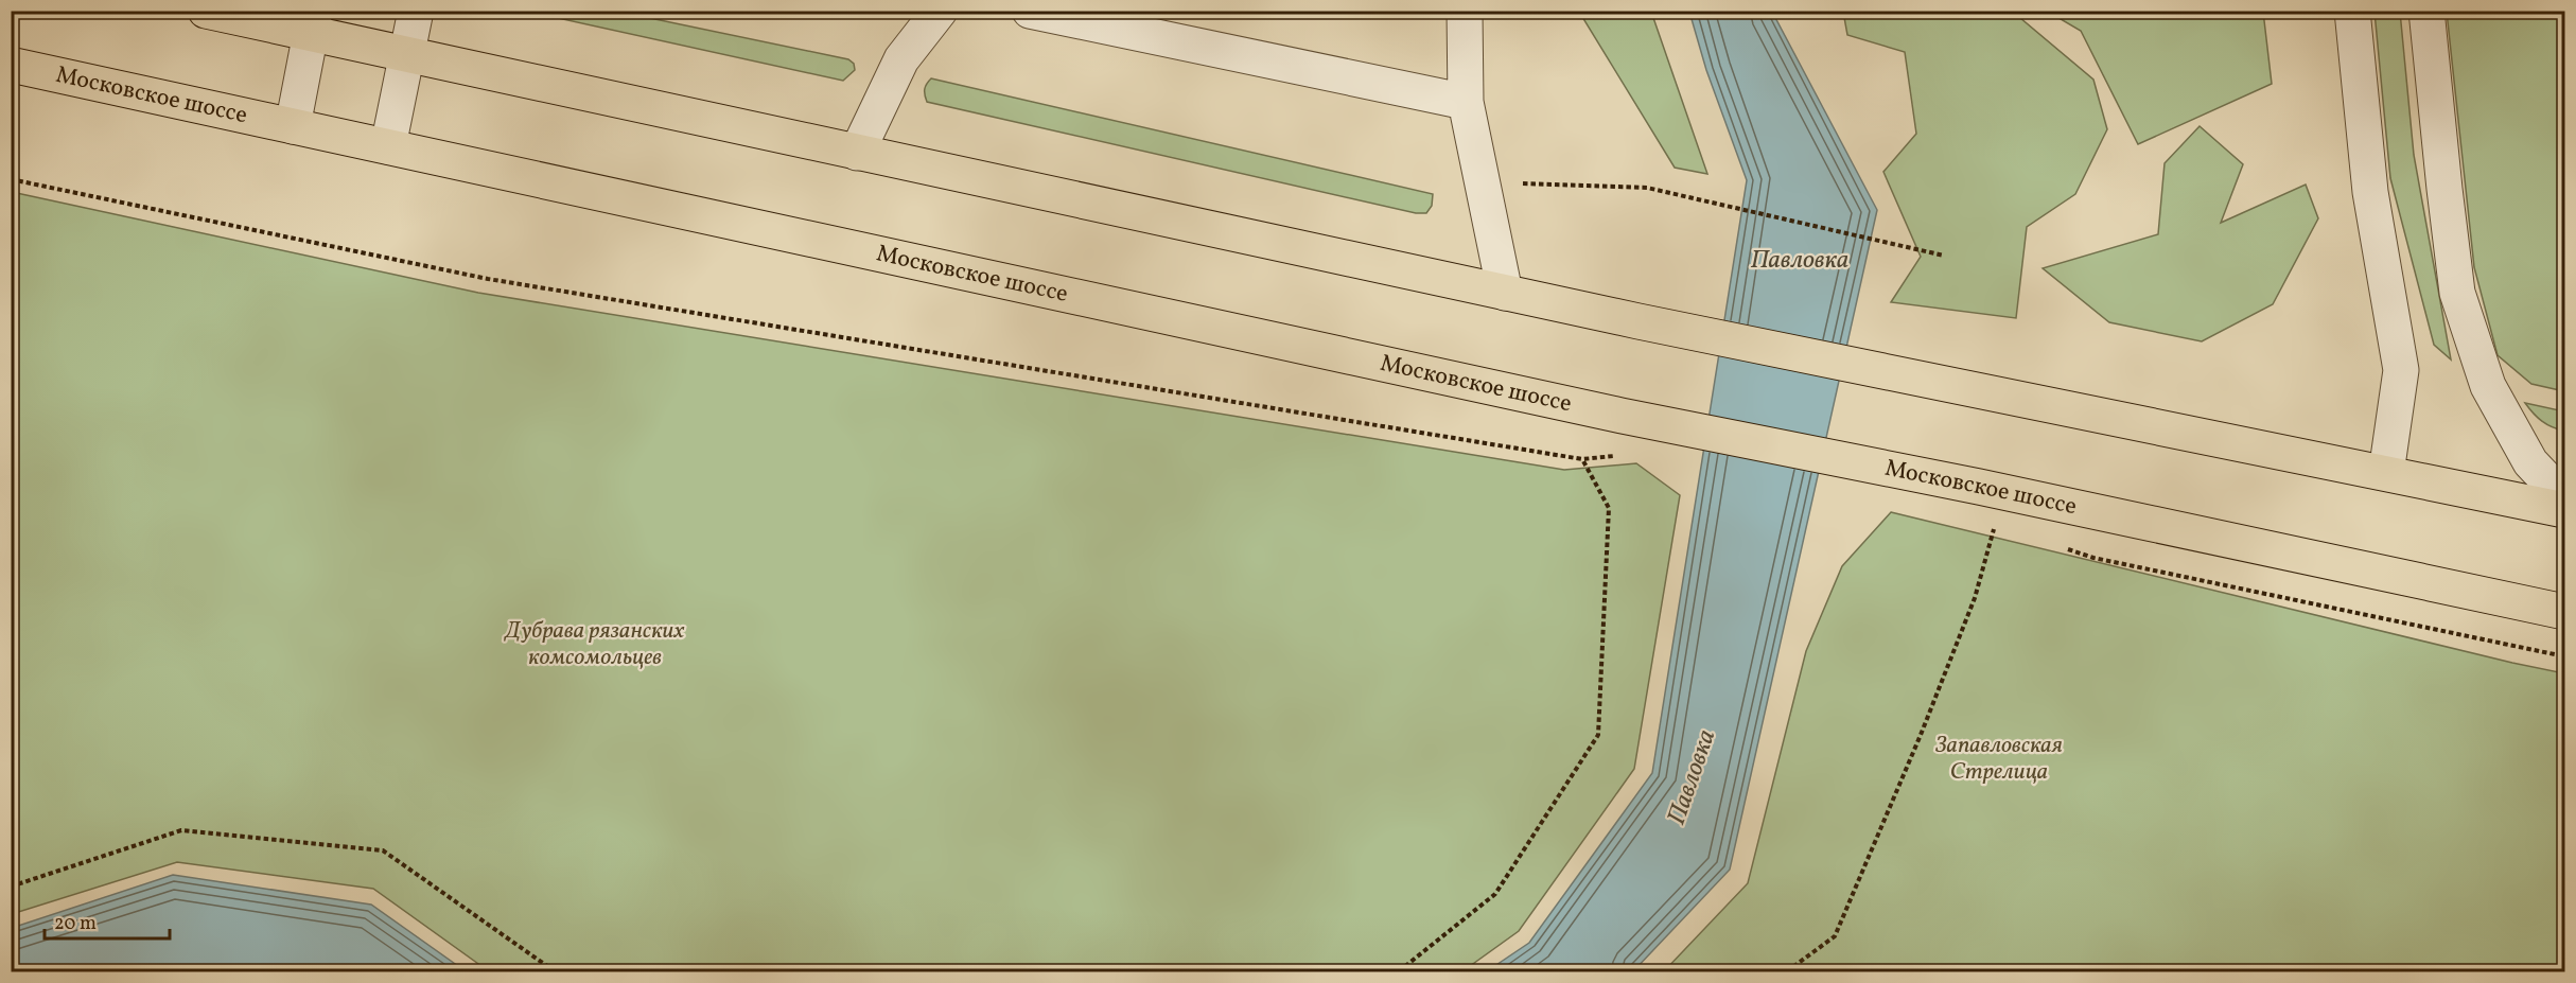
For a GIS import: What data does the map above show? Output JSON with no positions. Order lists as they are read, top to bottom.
{
  "streets": {
    "main road": ["Московское шоссе"]
  },
  "water": ["Павловка"],
  "parks": ["Дубрава рязанских комсомольцев", "Запавловская Стрелица"],
  "scale_bar": "20 m"
}
